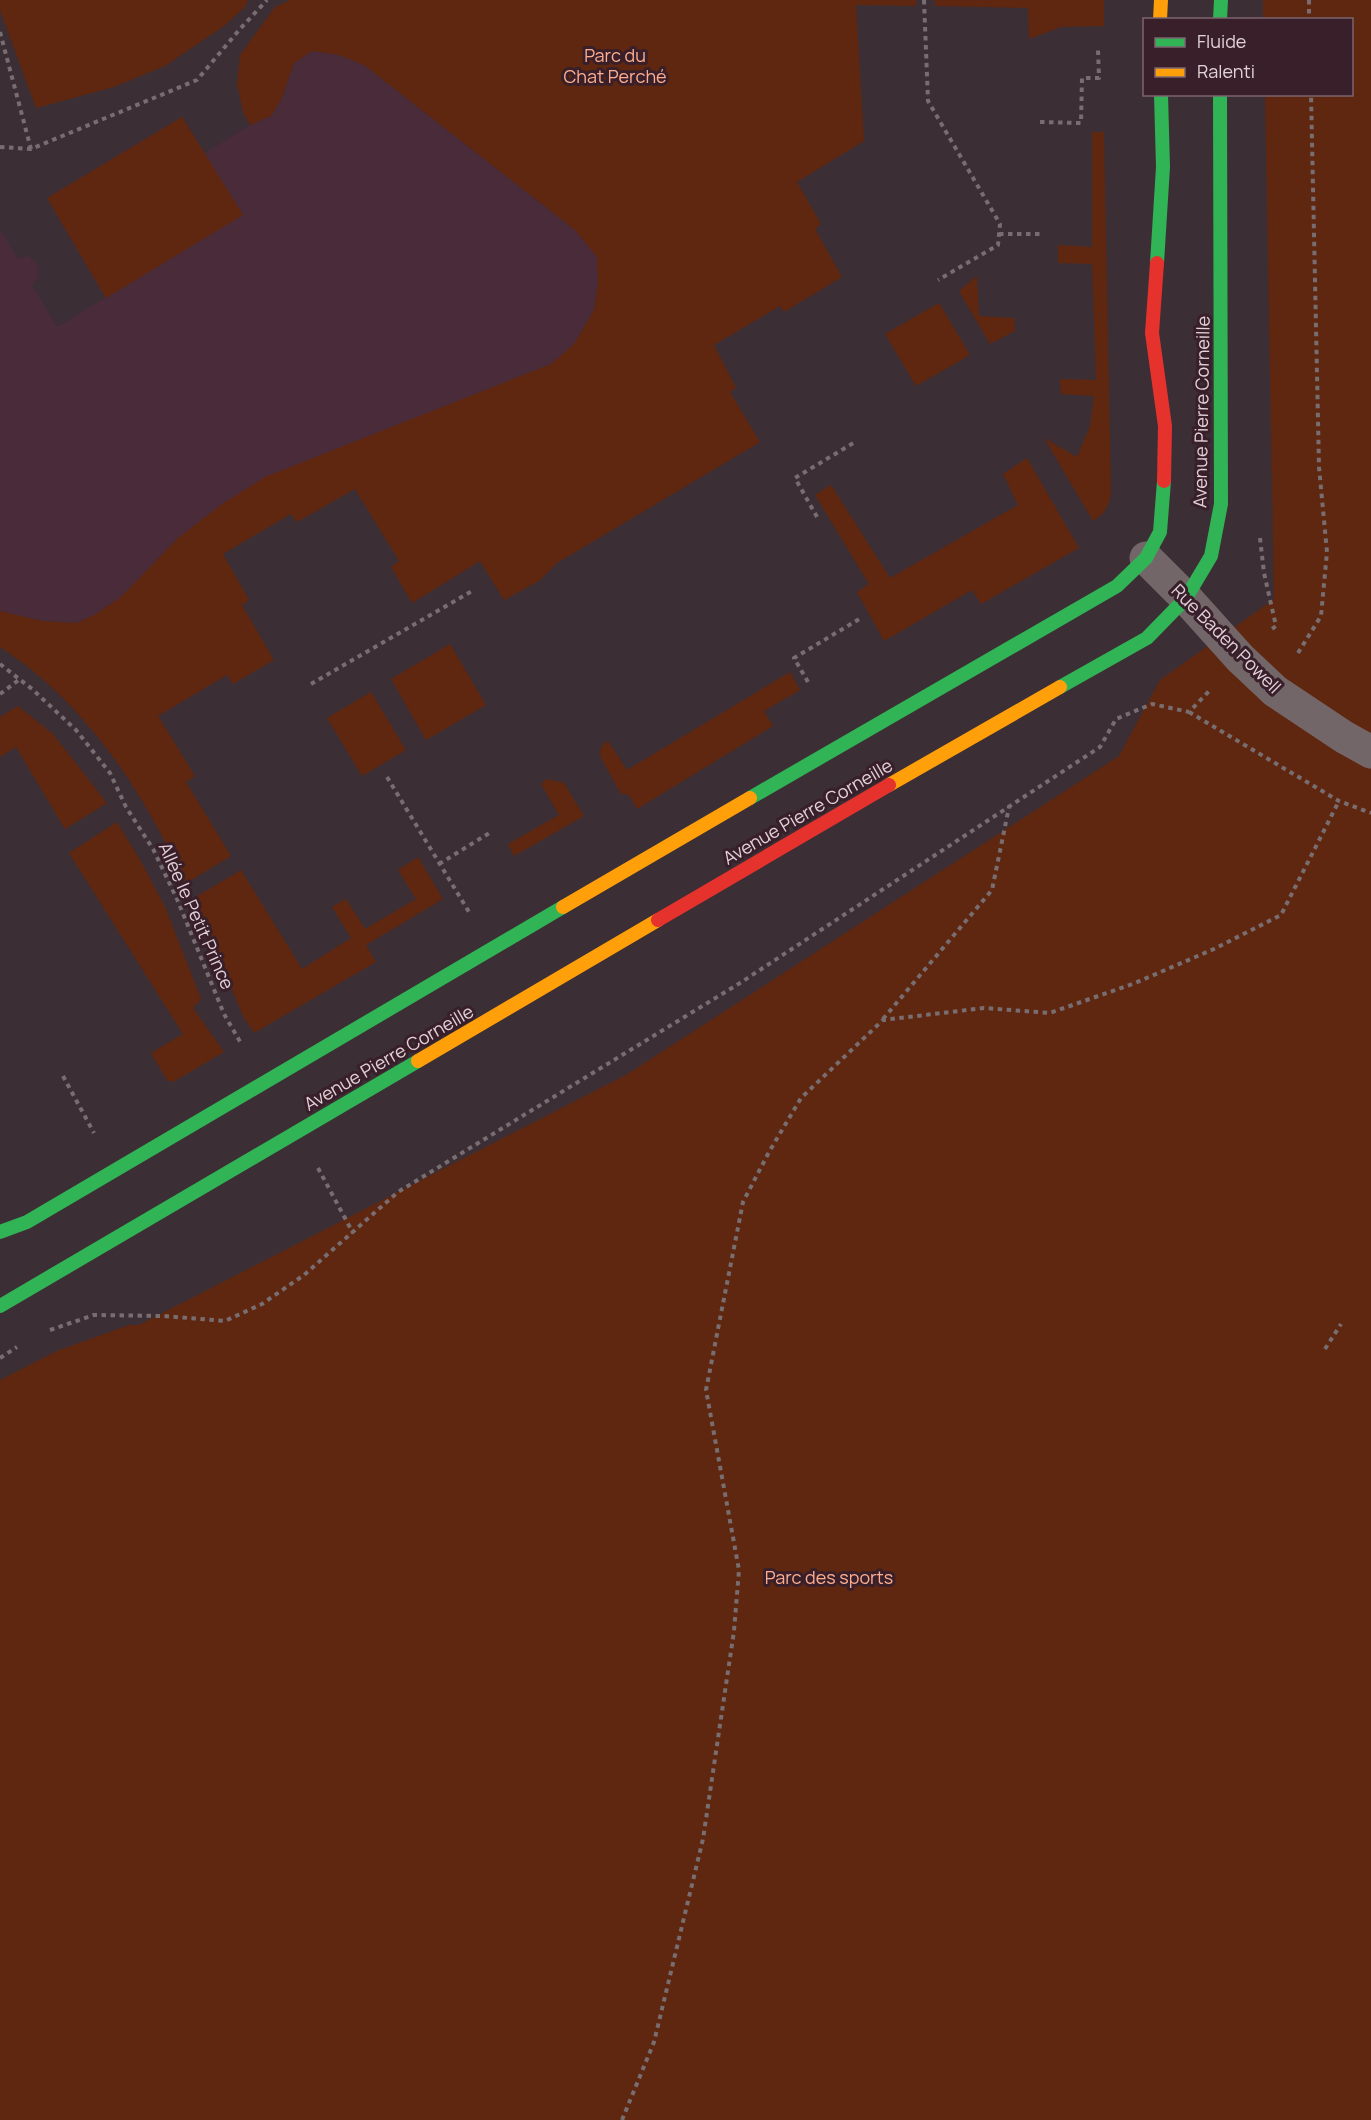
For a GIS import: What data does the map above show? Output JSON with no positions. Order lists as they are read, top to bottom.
{
  "streets": {
    "street": ["Avenue Pierre Corneille", "Rue Baden Powell"],
    "path": ["Allée le Petit Prince"]
  },
  "crossings": [
    ["Avenue Pierre Corneille", "Rue Baden Powell"]
  ],
  "parks": ["Parc du Chat Perché", "Parc des sports"],
  "legend": ["Fluide", "Ralenti"]
}
